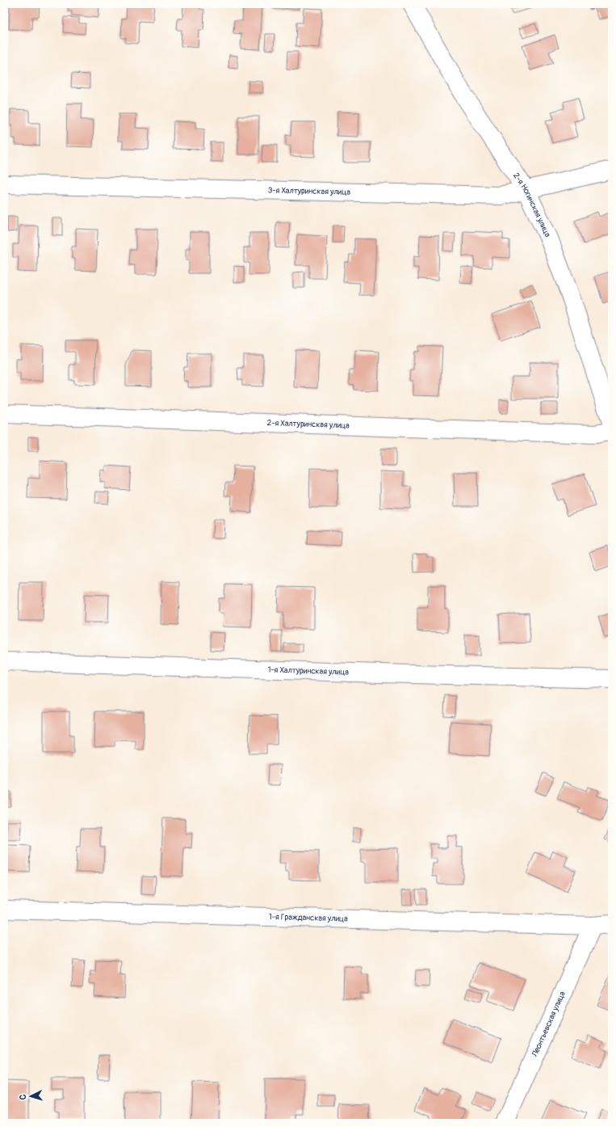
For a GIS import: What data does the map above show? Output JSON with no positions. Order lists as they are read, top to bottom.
{
  "streets": {
    "street": [
      "3-я Халтуринская улица",
      "2-я Ногинская улица",
      "2-я Халтуринская улица",
      "1-я Халтуринская улица",
      "1-я Гражданская улица",
      "Леонтьевская улица"
    ]
  },
  "crossings": [
    ["3-я Халтуринская улица", "2-я Ногинская улица"],
    ["1-я Гражданская улица", "Леонтьевская улица"]
  ],
  "north": "left"
}
